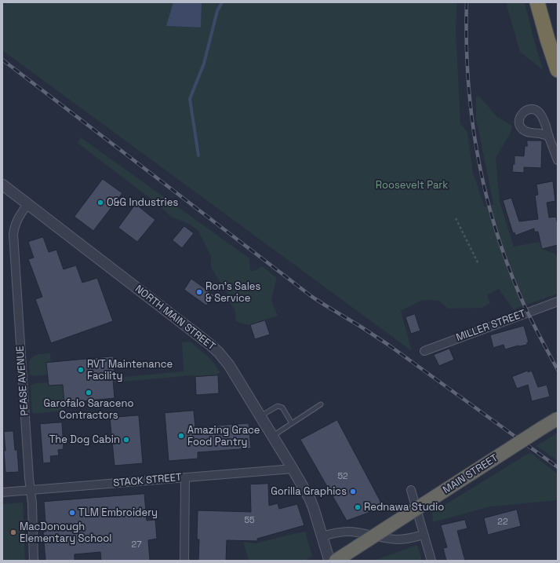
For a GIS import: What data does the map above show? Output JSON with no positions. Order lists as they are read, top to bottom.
{
  "streets": {
    "highway": ["MAIN STREET"],
    "street": [
      "NORTH MAIN STREET",
      "MILLER STREET",
      "PEASE AVENUE",
      "STACK STREET"
    ]
  },
  "crossings": [
    ["NORTH MAIN STREET", "PEASE AVENUE"],
    ["NORTH MAIN STREET", "STACK STREET"],
    ["PEASE AVENUE", "STACK STREET"]
  ],
  "parks": ["Roosevelt Park"],
  "places": [
    "O&G Industries",
    "Ron's Sales & Service",
    "RVT Maintenance Facility",
    "Garofalo Saraceno Contractors",
    "Amazing Grace Food Pantry",
    "The Dog Cabin",
    "Gorilla Graphics",
    "Rednawa Studio",
    "TLM Embroidery",
    "MacDonough Elementary School"
  ],
  "house_numbers": [
    "52",
    "55",
    "22",
    "27"
  ]
}
